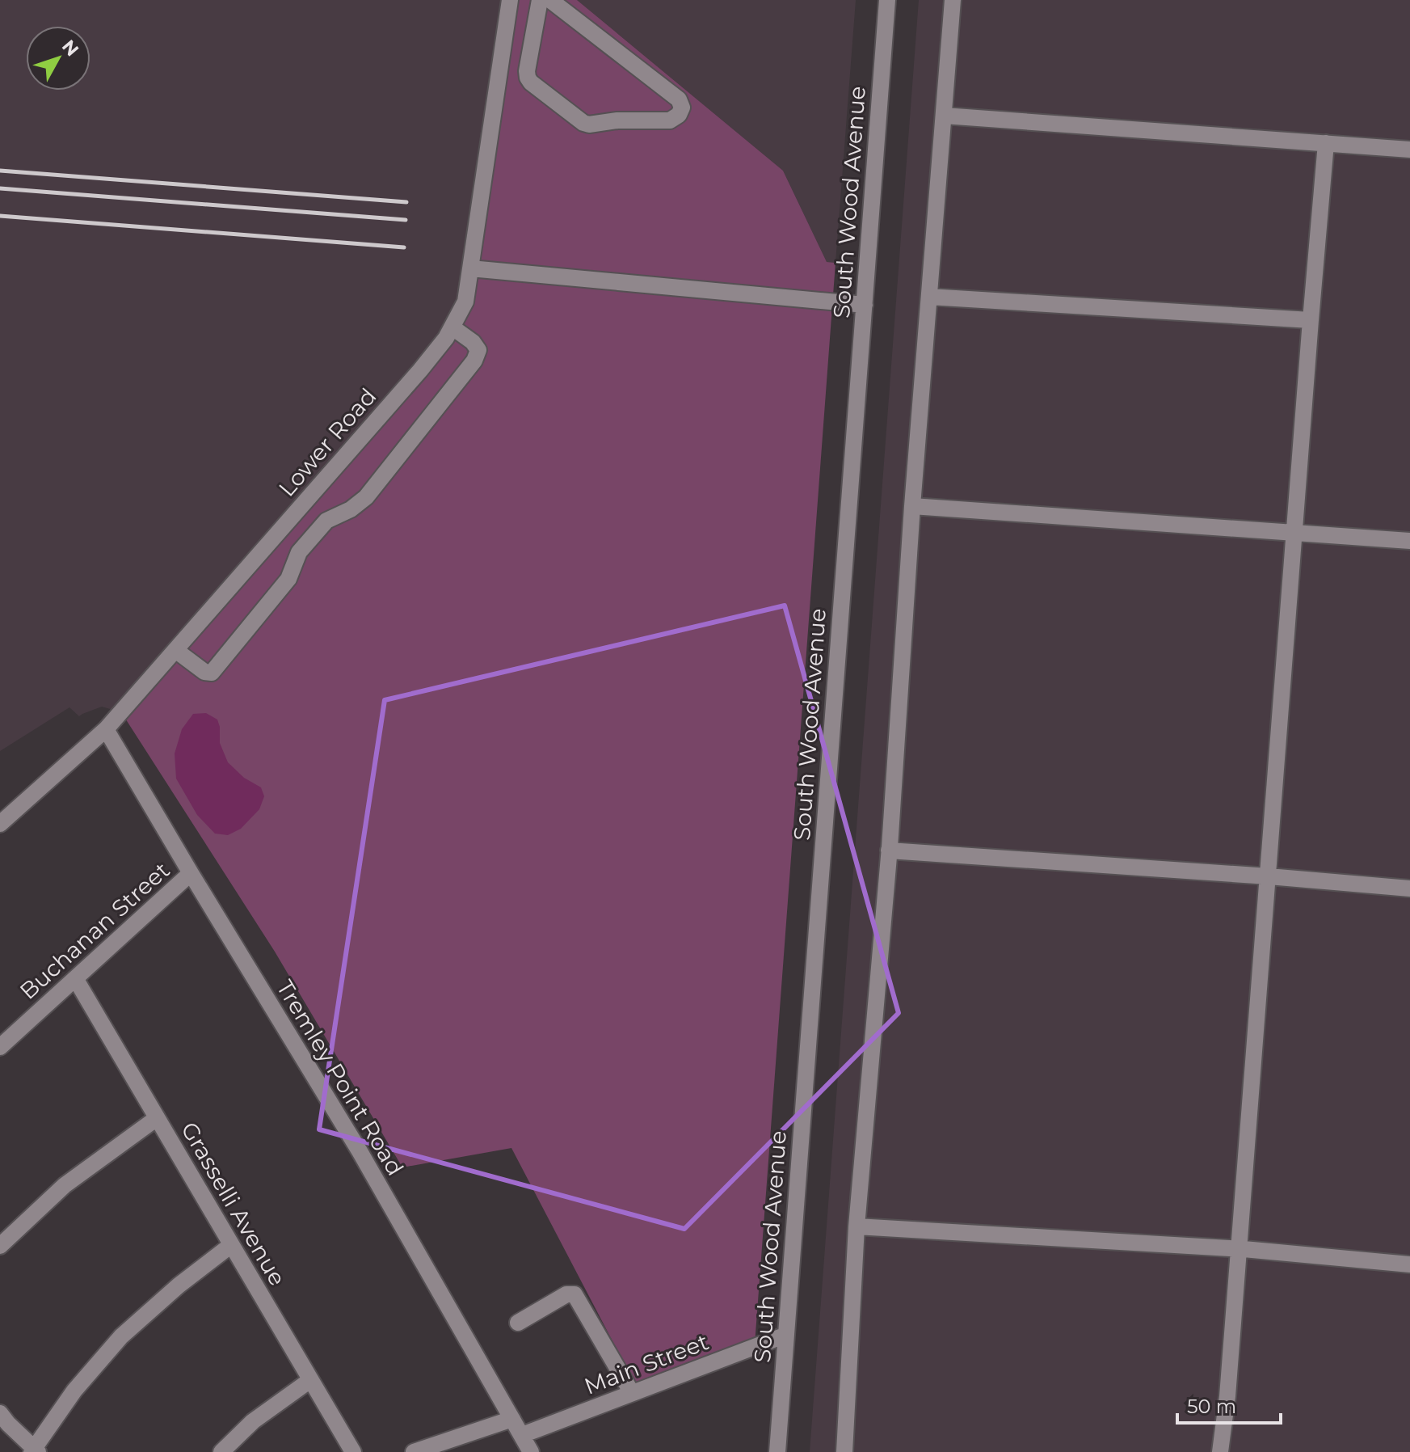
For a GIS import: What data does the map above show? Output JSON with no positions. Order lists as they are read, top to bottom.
{
  "streets": {
    "street": [
      "South Wood Avenue",
      "Lower Road",
      "Buchanan Street",
      "Tremley Point Road",
      "Grasselli Avenue",
      "Main Street"
    ]
  },
  "crossings": [
    ["South Wood Avenue", "Main Street"],
    ["Lower Road", "Tremley Point Road"],
    ["Buchanan Street", "Tremley Point Road"],
    ["Buchanan Street", "Grasselli Avenue"],
    ["Tremley Point Road", "Main Street"]
  ],
  "scale_bar": "50 m",
  "north": "top right"
}
